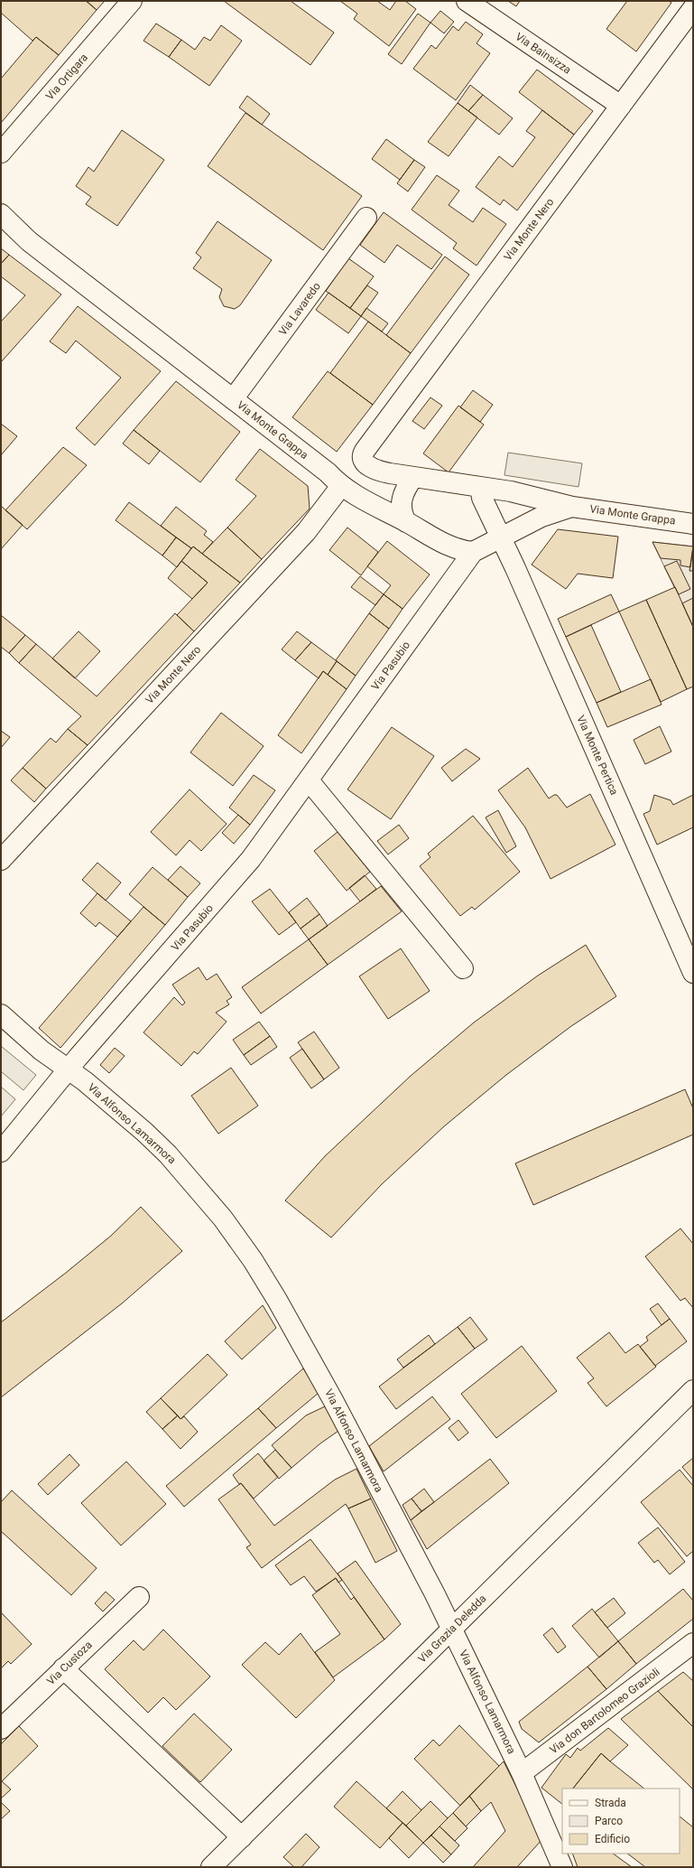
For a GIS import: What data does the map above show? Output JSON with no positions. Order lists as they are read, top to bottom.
{
  "streets": {
    "street": [
      "Via Bainsizza",
      "Via Ortigara",
      "Via Monte Nero",
      "Via Lavaredo",
      "Via Monte Grappa",
      "Via Pasubio",
      "Via Monte Pertica",
      "Via Alfonso Lamarmora",
      "Via Grazia Deledda",
      "Via Custoza",
      "Via don Bartolomeo Grazioli"
    ]
  },
  "crossings": [
    ["Via Bainsizza", "Via Monte Nero"],
    ["Via Monte Nero", "Via Monte Grappa"],
    ["Via Lavaredo", "Via Monte Grappa"],
    ["Via Monte Grappa", "Via Pasubio"],
    ["Via Monte Grappa", "Via Monte Pertica"],
    ["Via Pasubio", "Via Alfonso Lamarmora"],
    ["Via Alfonso Lamarmora", "Via Grazia Deledda"],
    ["Via Alfonso Lamarmora", "Via don Bartolomeo Grazioli"]
  ],
  "legend": ["Strada", "Parco", "Edificio"]
}
